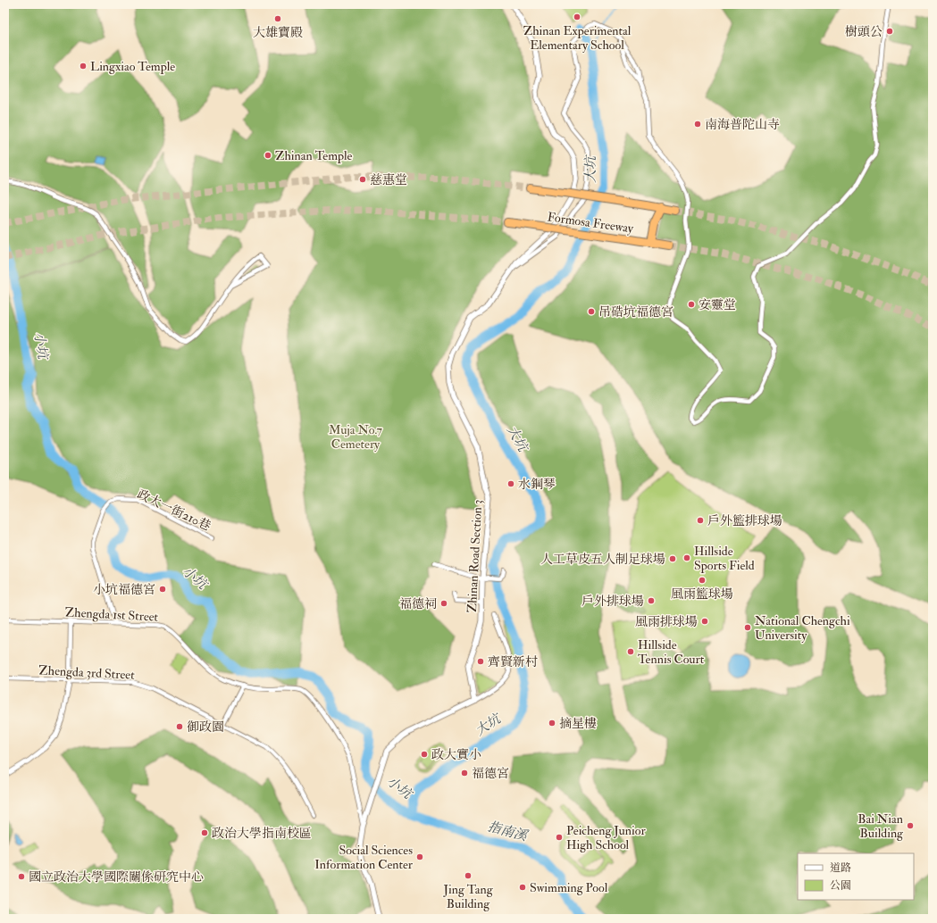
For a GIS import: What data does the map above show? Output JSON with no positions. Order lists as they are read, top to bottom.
{
  "streets": {
    "highway": ["Formosa Freeway"],
    "street": [
      "政大一街210巷",
      "Zhinan Road Section 3",
      "Zhengda 1st Street",
      "Zhengda 3rd Street"
    ]
  },
  "crossings": [
    ["政大一街210巷", "Zhengda 1st Street"]
  ],
  "water": ["大坑", "小坑", "指南溪"],
  "parks": ["Muja No.7 Cemetery"],
  "places": [
    "Zhinan Experimental Elementary School",
    "大雄寶殿",
    "樹頭公",
    "Lingxiao Temple",
    "南海普陀山寺",
    "Zhinan Temple",
    "慈惠堂",
    "安靈堂",
    "吊硞坑福德宮",
    "水鋼琴",
    "戶外籃排球場",
    "Hillside Sports Field",
    "人工草皮五人制足球場",
    "風雨籃球場",
    "小坑福德宮",
    "戶外排球場",
    "福德祠",
    "風雨排球場",
    "National Chengchi University",
    "Hillside Tennis Court",
    "齊賢新村",
    "摘星樓",
    "御政園",
    "政大實小",
    "福德宮",
    "Bai Nian Building",
    "政治大學指南校區",
    "Peicheng Junior High School",
    "Social Sciences Information Center",
    "Jing Tang Building",
    "國立政治大學國際關係研究中心",
    "Swimming Pool"
  ],
  "legend": ["道路", "公園"]
}
